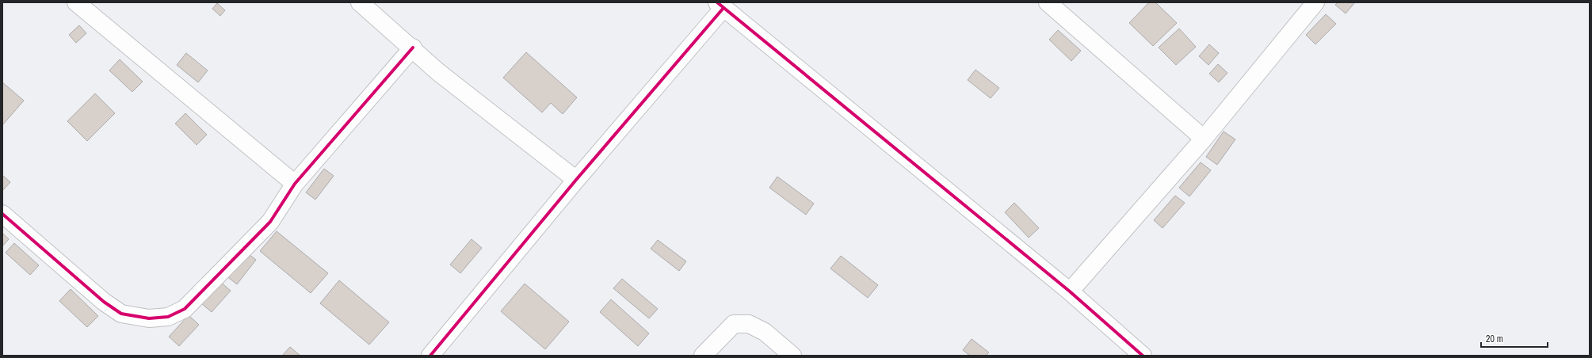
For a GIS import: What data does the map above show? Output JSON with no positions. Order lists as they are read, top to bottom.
{
  "scale_bar": "20 m"
}
